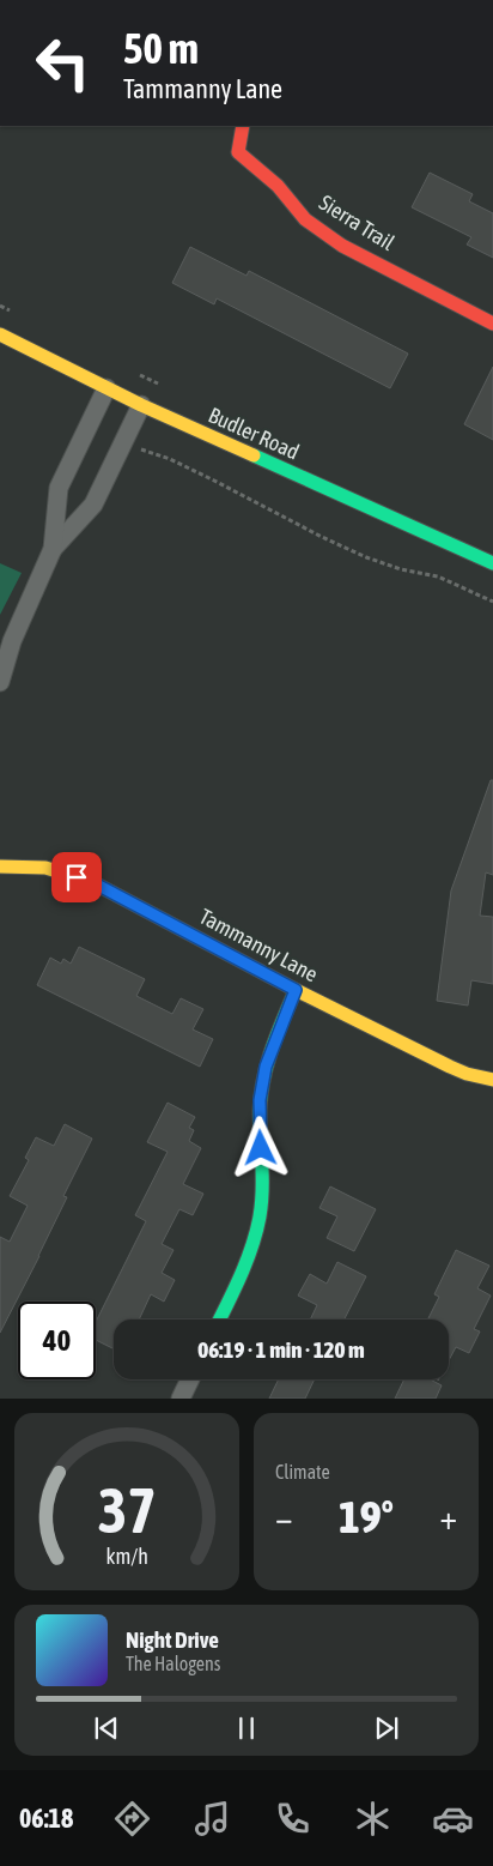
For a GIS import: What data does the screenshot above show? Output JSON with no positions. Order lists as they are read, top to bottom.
{
  "streets": {
    "street": ["Sierra Trail", "Budler Road", "Tammanny Lane"]
  },
  "page": {
    "turn": ["50 m", "Tammanny Lane"],
    "limit": "40",
    "trip": "06:19 · 1 min · 120 m",
    "tile": "Climate",
    "heat": ["−", "19°", "+"],
    "song": ["Night Drive", "The Halogens"],
    "tabs": "06:18",
    "gauge": ["37", "km/h"]
  }
}
